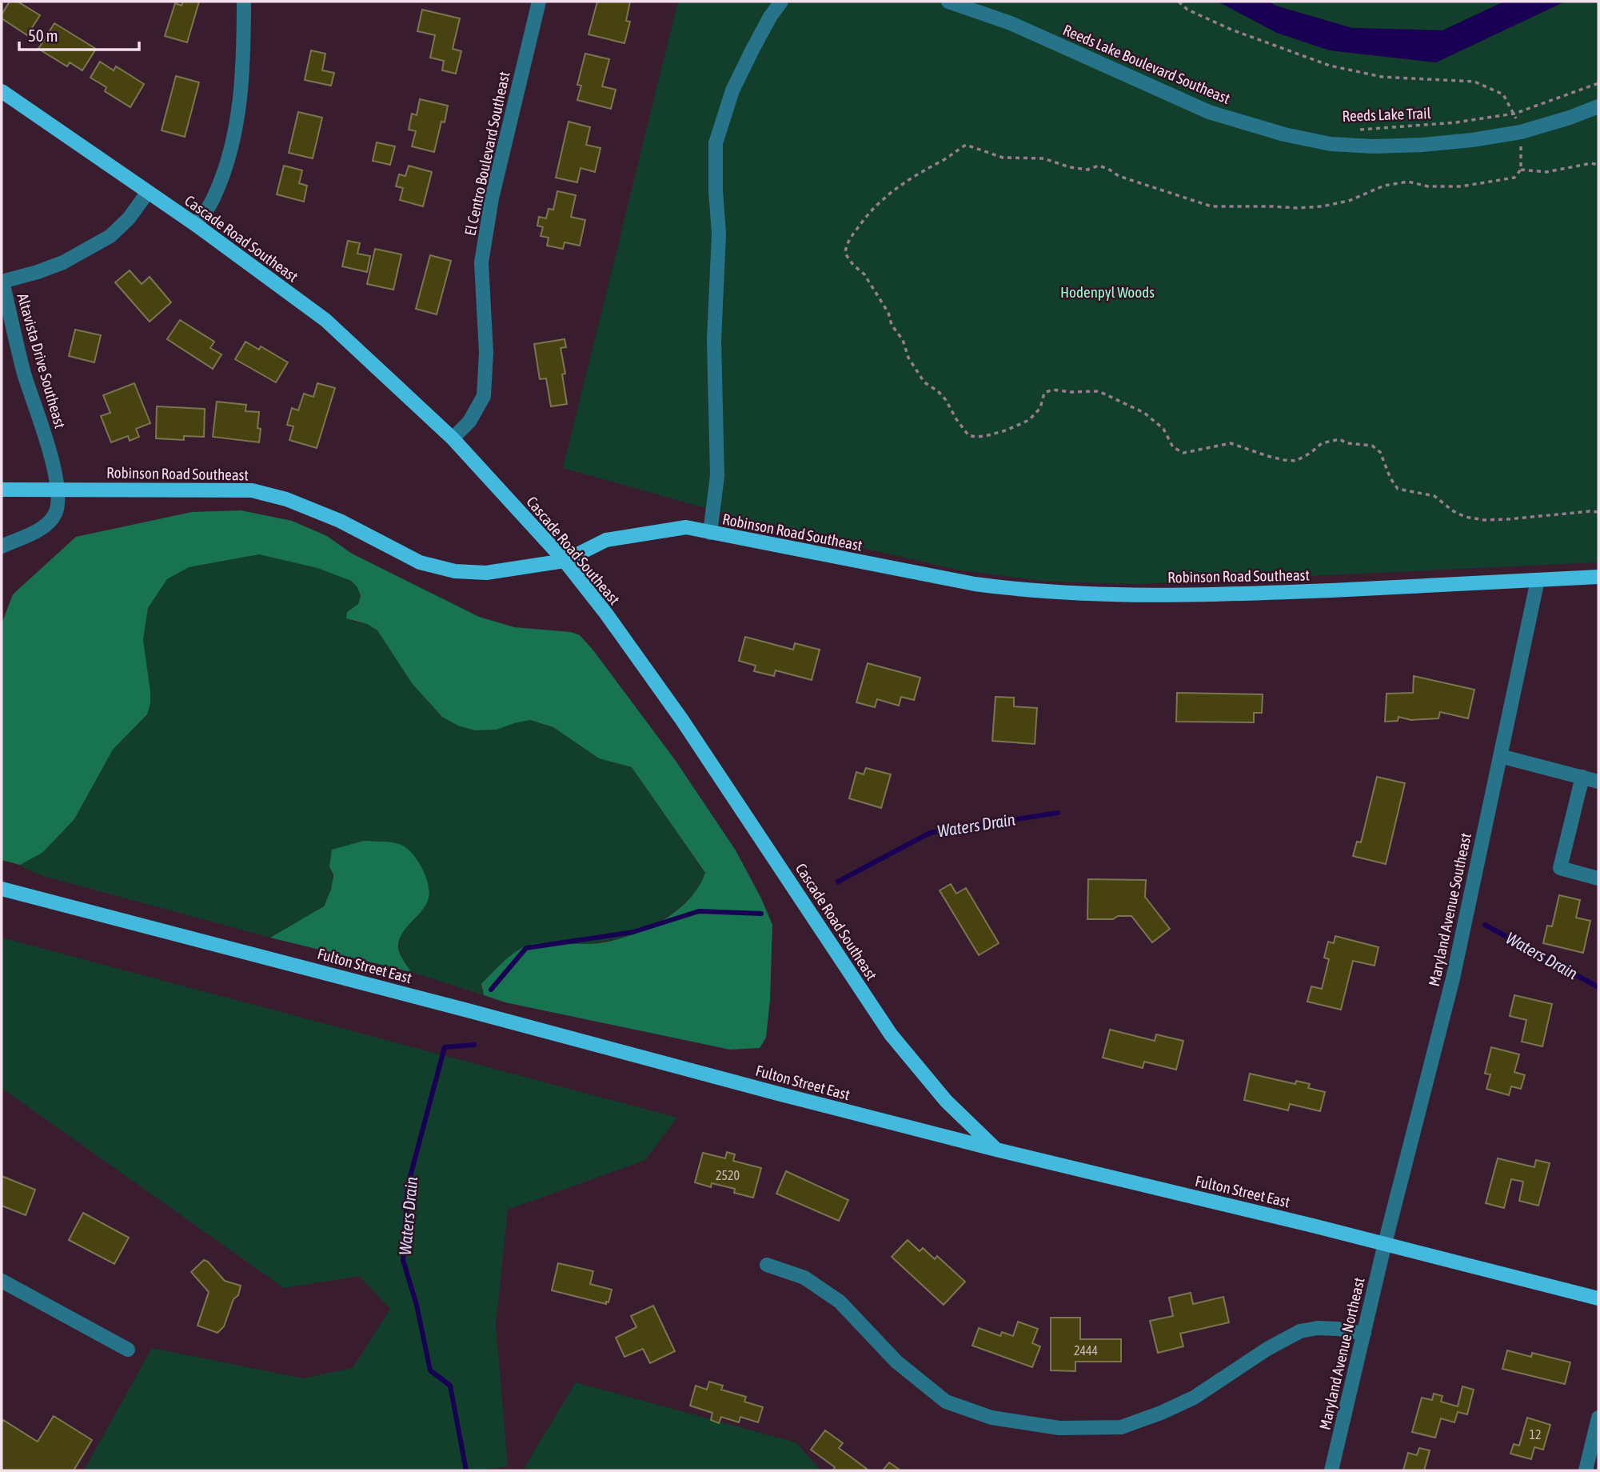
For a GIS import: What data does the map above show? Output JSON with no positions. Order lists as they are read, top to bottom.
{
  "streets": {
    "main road": ["Cascade Road Southeast", "Robinson Road Southeast", "Fulton Street East"],
    "street": [
      "Reeds Lake Boulevard Southeast",
      "El Centro Boulevard Southeast",
      "Altavista Drive Southeast",
      "Maryland Avenue Southeast",
      "Maryland Avenue Northeast"
    ],
    "path": ["Reeds Lake Trail"]
  },
  "crossings": [
    ["El Centro Boulevard Southeast", "Cascade Road Southeast"],
    ["Cascade Road Southeast", "Altavista Drive Southeast"],
    ["Cascade Road Southeast", "Robinson Road Southeast"],
    ["Cascade Road Southeast", "Fulton Street East"],
    ["Altavista Drive Southeast", "Robinson Road Southeast"],
    ["Robinson Road Southeast", "Maryland Avenue Southeast"],
    ["Maryland Avenue Southeast", "Fulton Street East"],
    ["Maryland Avenue Southeast", "Maryland Avenue Northeast"],
    ["Fulton Street East", "Maryland Avenue Northeast"]
  ],
  "water": ["Waters Drain"],
  "parks": ["Hodenpyl Woods"],
  "house_numbers": ["2520", "2444", "12"],
  "scale_bar": "50 m"
}
